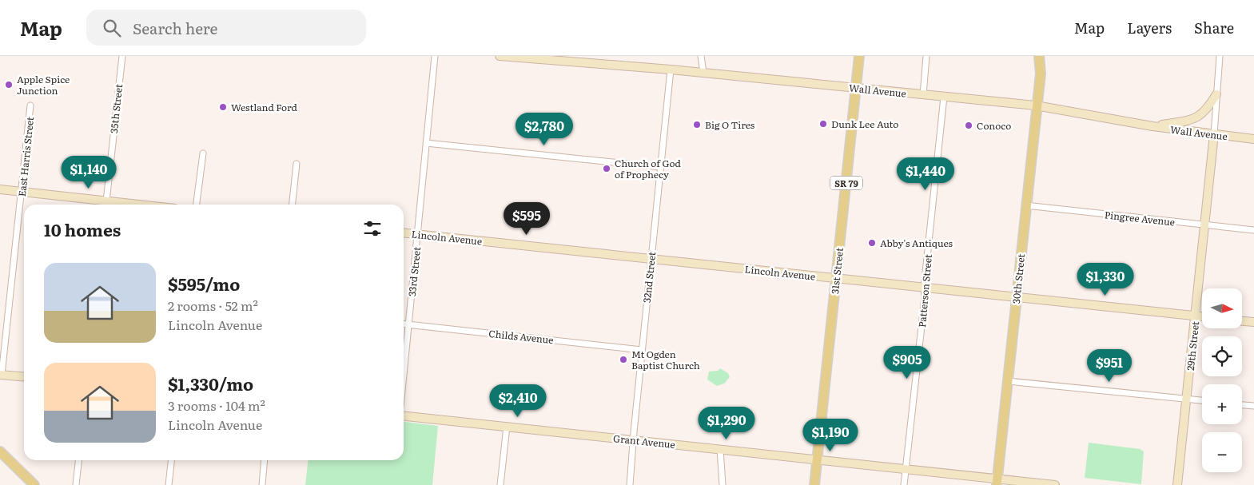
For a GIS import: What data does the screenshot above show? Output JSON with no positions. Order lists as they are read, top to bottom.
{
  "streets": {
    "main road": ["SR 79", "31st Street", "30th Street"],
    "street": [
      "Wall Avenue",
      "35th Street",
      "East Harris Street",
      "Pingree Avenue",
      "Lincoln Avenue",
      "33rd Street",
      "32nd Street",
      "Patterson Street",
      "Childs Avenue",
      "29th Street",
      "Grant Avenue"
    ]
  },
  "crossings": [
    ["Wall Avenue", "31st Street"],
    ["Wall Avenue", "32nd Street"],
    ["Wall Avenue", "30th Street"],
    ["Wall Avenue", "Patterson Street"],
    ["Wall Avenue", "29th Street"],
    ["Pingree Avenue", "30th Street"],
    ["Pingree Avenue", "29th Street"],
    ["Lincoln Avenue", "31st Street"],
    ["Lincoln Avenue", "33rd Street"],
    ["Lincoln Avenue", "32nd Street"],
    ["Lincoln Avenue", "30th Street"],
    ["Lincoln Avenue", "Patterson Street"],
    ["Lincoln Avenue", "29th Street"],
    ["31st Street", "Grant Avenue"],
    ["33rd Street", "Childs Avenue"],
    ["32nd Street", "Childs Avenue"],
    ["32nd Street", "Grant Avenue"],
    ["30th Street", "Grant Avenue"],
    ["Patterson Street", "Grant Avenue"]
  ],
  "places": [
    "Apple Spice Junction",
    "Westland Ford",
    "Dunk Lee Auto",
    "Big O Tires",
    "Conoco",
    "Church of God of Prophecy",
    "Abby's Antiques",
    "Mt Ogden Baptist Church"
  ],
  "north": "right",
  "page": {
    "header": "Map",
    "search": "Search here",
    "nav": ["Map", "Layers", "Share"],
    "price": [
      "$2,780",
      "$1,140",
      "$1,440",
      "$595",
      "$1,330",
      "$905",
      "$951",
      "$2,410",
      "$1,290",
      "$1,190"
    ],
    "heading": "10 homes",
    "list": [
      {
        "name": "$595/mo",
        "note": "2 rooms · 52 m² · Lincoln Avenue"
      },
      {
        "name": "$1,330/mo",
        "note": "3 rooms · 104 m² · Lincoln Avenue"
      }
    ],
    "map_buttons": ["+", "−"]
  }
}
